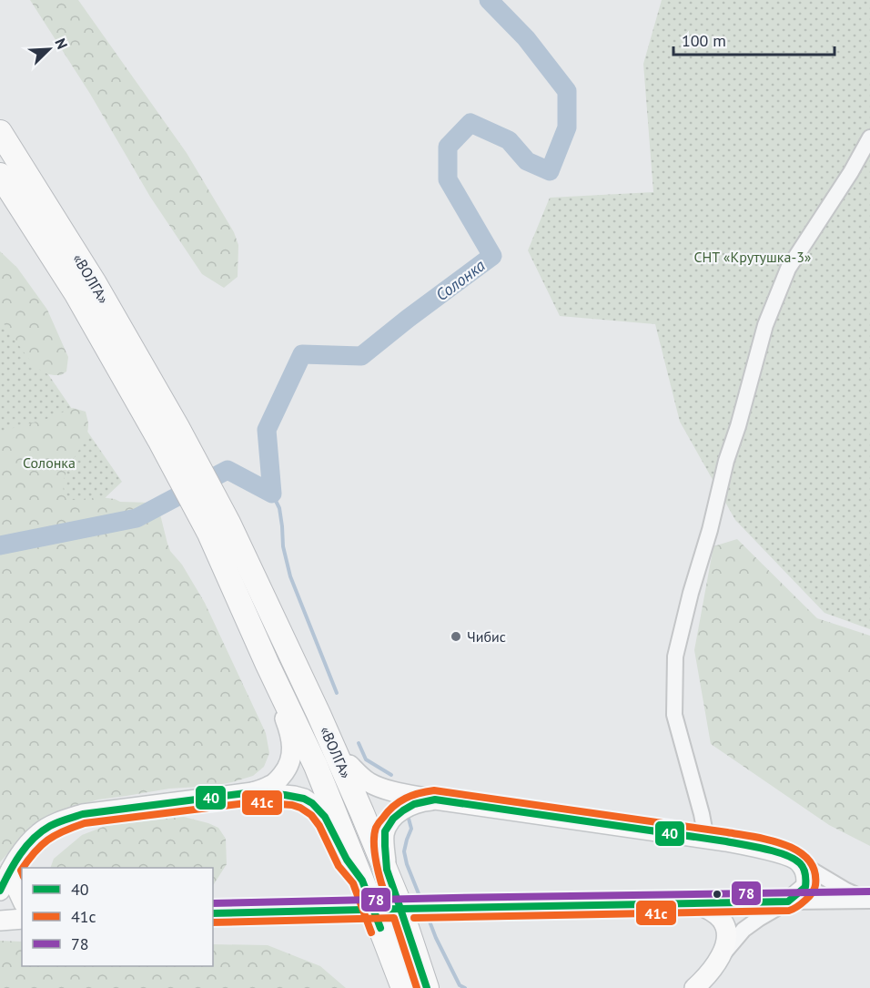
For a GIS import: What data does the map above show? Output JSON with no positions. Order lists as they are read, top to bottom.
{
  "streets": {
    "highway": ["«ВОЛГА»"]
  },
  "water": ["Солонка"],
  "parks": ["СНТ «Крутушка-3»", "Солонка"],
  "places": ["Чибис"],
  "lines": ["transit line 41с", "transit line 40", "transit line 78"],
  "legend": ["40", "41с", "78"],
  "scale_bar": "100 m",
  "north": "top right"
}
